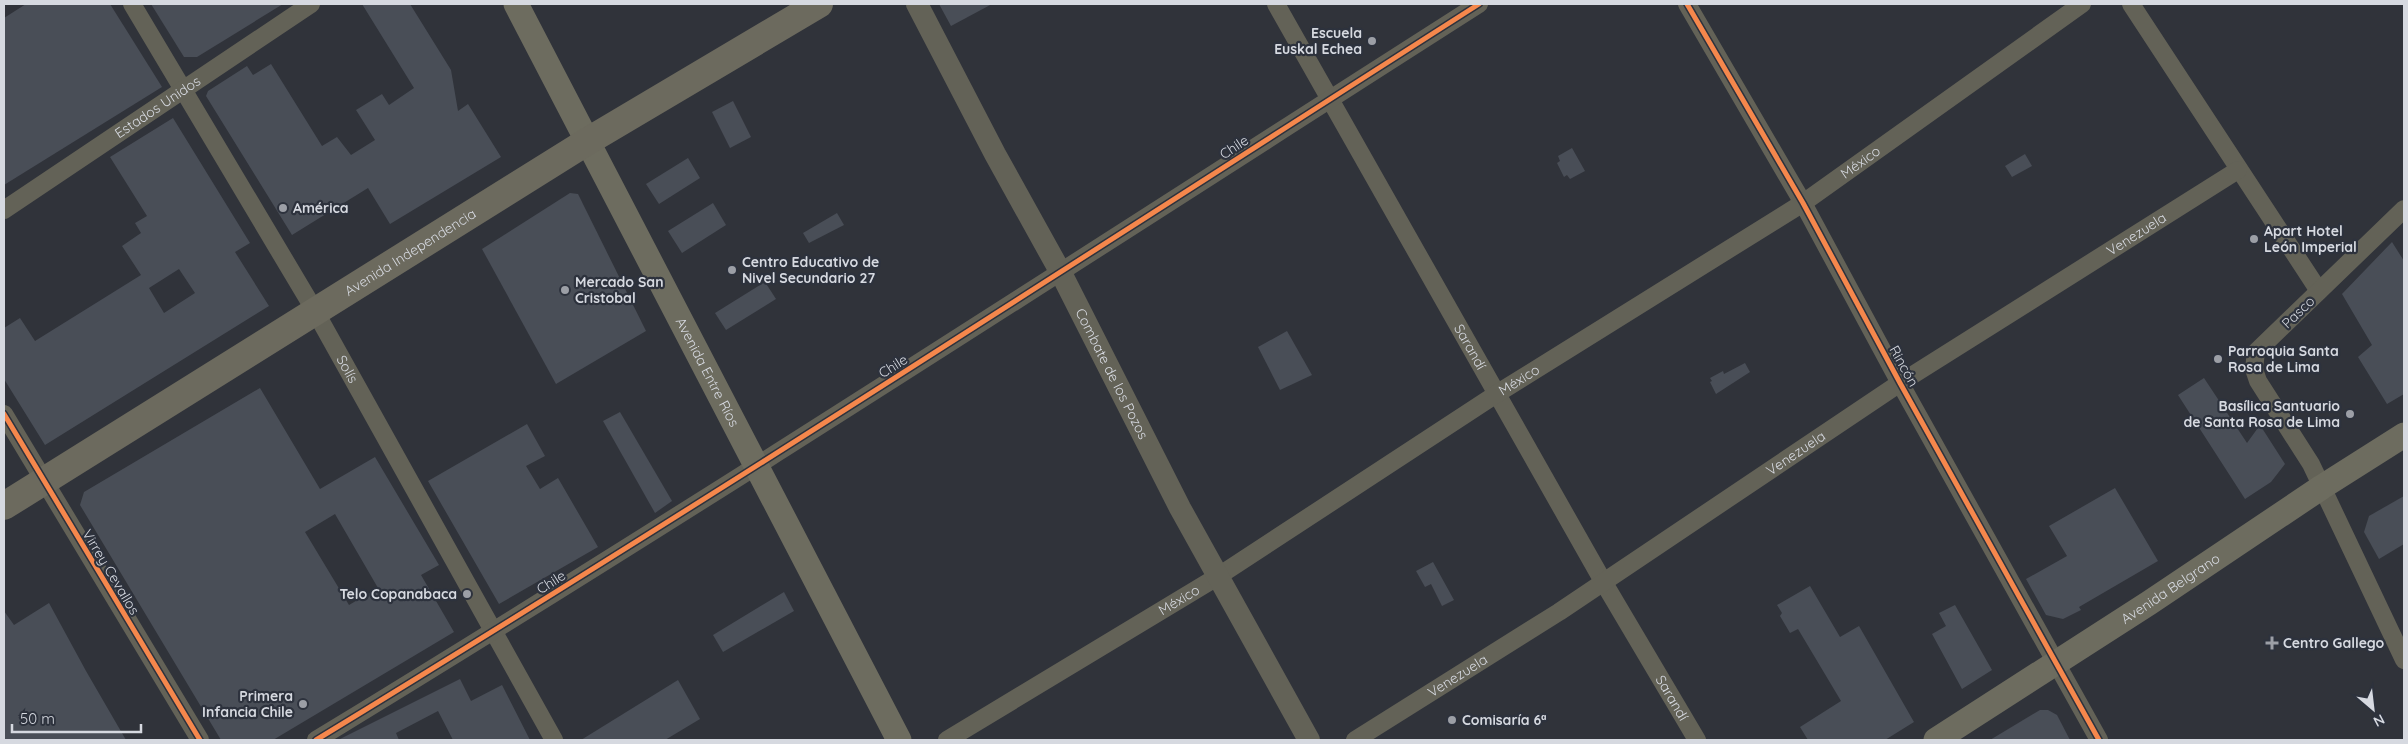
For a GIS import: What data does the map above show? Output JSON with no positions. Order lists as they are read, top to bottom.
{
  "streets": {
    "main road": ["Avenida Independencia", "Avenida Entre Ríos", "Avenida Belgrano"],
    "street": [
      "Estados Unidos",
      "Chile",
      "México",
      "Venezuela",
      "Pasco",
      "Sarandí",
      "Rincón",
      "Solís",
      "Combate de los Pozos",
      "Virrey Cevallos"
    ]
  },
  "crossings": [
    ["Estados Unidos", "Solís"],
    ["Chile", "Sarandí"],
    ["Chile", "Solís"],
    ["Chile", "Avenida Entre Ríos"],
    ["Chile", "Combate de los Pozos"],
    ["México", "Sarandí"],
    ["México", "Rincón"],
    ["México", "Combate de los Pozos"],
    ["Venezuela", "Pasco"],
    ["Venezuela", "Sarandí"],
    ["Venezuela", "Rincón"],
    ["Avenida Independencia", "Solís"],
    ["Avenida Independencia", "Avenida Entre Ríos"],
    ["Avenida Independencia", "Virrey Cevallos"],
    ["Pasco", "Avenida Belgrano"],
    ["Rincón", "Avenida Belgrano"]
  ],
  "places": {
    "other": [
      "Escuela Euskal Echea",
      "América",
      "Apart Hotel León Imperial",
      "Centro Educativo de Nivel Secundario 27",
      "Mercado San Cristobal",
      "Parroquia Santa Rosa de Lima",
      "Basílica Santuario de Santa Rosa de Lima",
      "Telo Copanabaca",
      "Primera Infancia Chile",
      "Comisaría 6ª"
    ],
    "health": ["Centro Gallego"]
  },
  "scale_bar": "50 m",
  "north": "bottom right"
}
